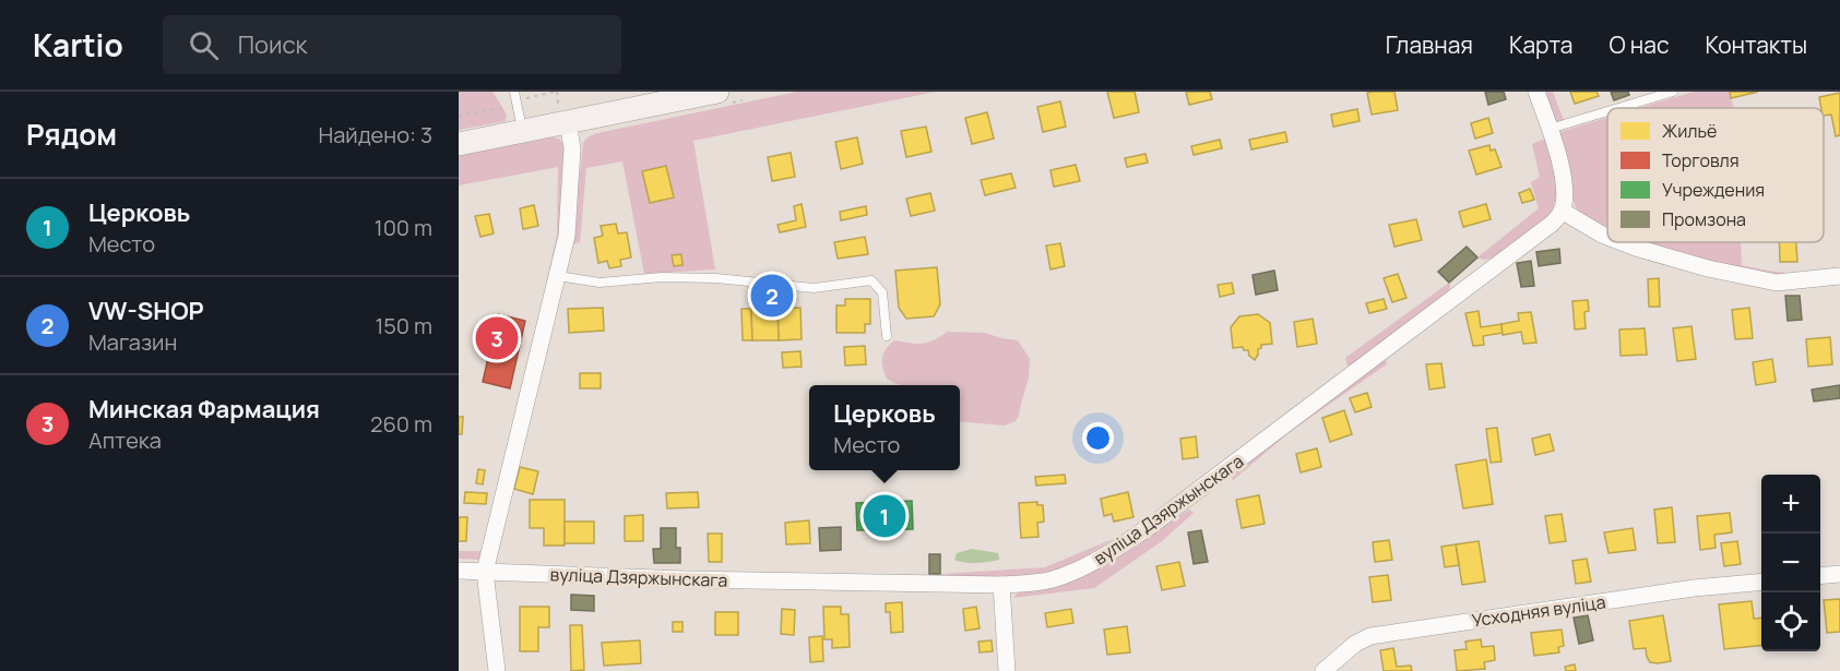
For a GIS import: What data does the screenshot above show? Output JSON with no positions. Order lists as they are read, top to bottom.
{
  "streets": {
    "street": ["вуліца Дзяржынскага", "Усходняя вуліца"]
  },
  "legend": [
    "Жильё",
    "Торговля",
    "Учреждения",
    "Промзона"
  ],
  "page": {
    "header": "Kartio",
    "search": "Поиск",
    "nav": [
      "Главная",
      "Карта",
      "О нас",
      "Контакты"
    ],
    "heading": ["Рядом", "Найдено: 3"],
    "list": [
      {
        "mark": "1",
        "name": "Церковь",
        "note": "Место",
        "value": "100 m"
      },
      {
        "mark": "2",
        "name": "VW-SHOP",
        "note": "Магазин",
        "value": "150 m"
      },
      {
        "mark": "3",
        "name": "Минская Фармация",
        "note": "Аптека",
        "value": "260 m"
      }
    ],
    "pins": ["2", "3", "1"],
    "popup": ["Церковь", "Место"],
    "map_buttons": ["+", "−"]
  }
}
